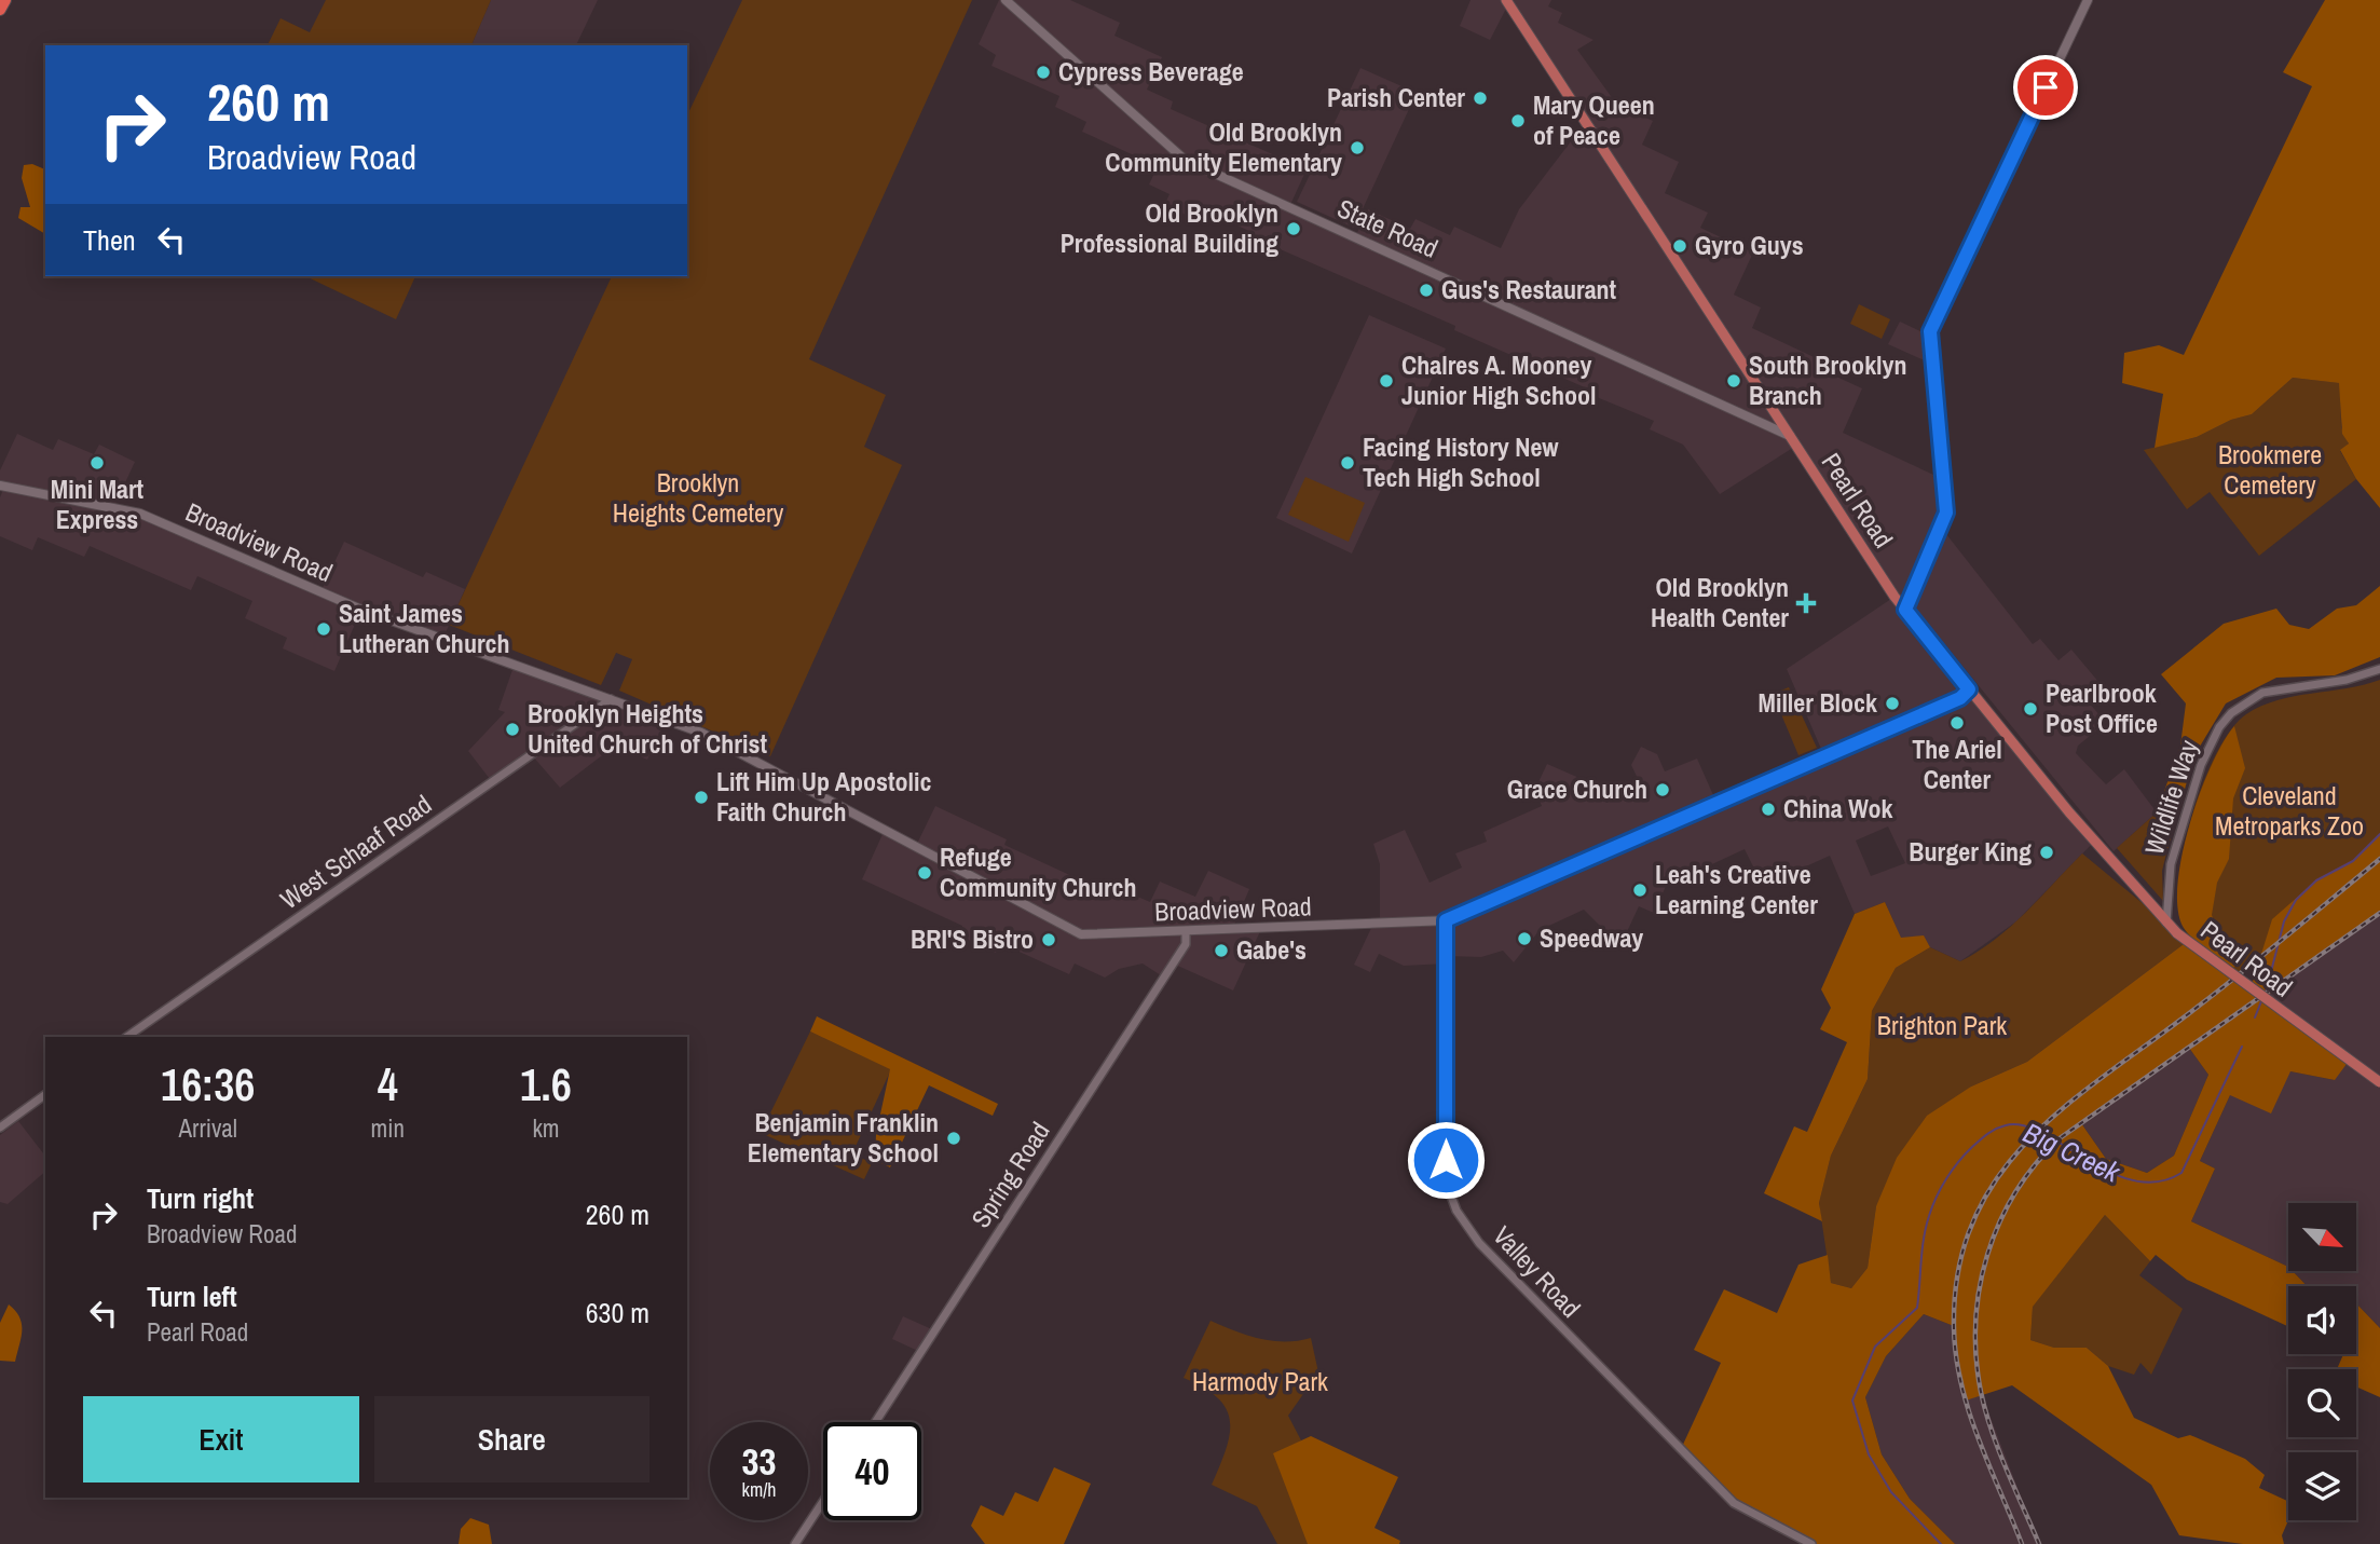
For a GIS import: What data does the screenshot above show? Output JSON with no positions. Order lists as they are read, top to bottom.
{
  "streets": {
    "main road": ["State Road", "Pearl Road", "Broadview Road"],
    "street": [
      "Wildlife Way",
      "West Schaaf Road",
      "Spring Road",
      "Valley Road"
    ]
  },
  "crossings": [
    ["State Road", "Pearl Road"],
    ["Pearl Road", "Broadview Road"],
    ["Pearl Road", "Wildlife Way"],
    ["Broadview Road", "West Schaaf Road"],
    ["Broadview Road", "Spring Road"],
    ["Broadview Road", "Valley Road"]
  ],
  "water": ["Big Creek"],
  "parks": [
    "Brookmere Cemetery",
    "Brooklyn Heights Cemetery",
    "Cleveland Metroparks Zoo",
    "Brighton Park",
    "Harmody Park"
  ],
  "places": {
    "other": [
      "Cypress Beverage",
      "Parish Center",
      "Mary Queen of Peace",
      "Old Brooklyn Community Elementary",
      "Old Brooklyn Professional Building",
      "Gyro Guys",
      "Gus's Restaurant",
      "Chalres A. Mooney Junior High School",
      "South Brooklyn Branch",
      "Mini Mart Express",
      "Facing History New Tech High School",
      "Saint James Lutheran Church",
      "Miller Block",
      "Pearlbrook Post Office",
      "The Ariel Center",
      "Brooklyn Heights United Church of Christ",
      "Grace Church",
      "Lift Him Up Apostolic Faith Church",
      "China Wok",
      "Burger King",
      "Refuge Community Church",
      "Leah's Creative Learning Center",
      "Speedway",
      "BRI'S Bistro",
      "Gabe's",
      "Benjamin Franklin Elementary School"
    ],
    "health": ["Old Brooklyn Health Center"]
  },
  "north": "bottom right",
  "page": {
    "turn": ["260 m", "Broadview Road"],
    "then": "Then",
    "eta": [
      "16:36",
      "Arrival",
      "4",
      "min",
      "1.6",
      "km"
    ],
    "list": [
      {
        "name": "Turn right",
        "note": "Broadview Road",
        "value": "260 m"
      },
      {
        "name": "Turn left",
        "note": "Pearl Road",
        "value": "630 m"
      }
    ],
    "buttons": ["Exit", "Share"],
    "speed": "33 km/h",
    "limit": "40"
  }
}
